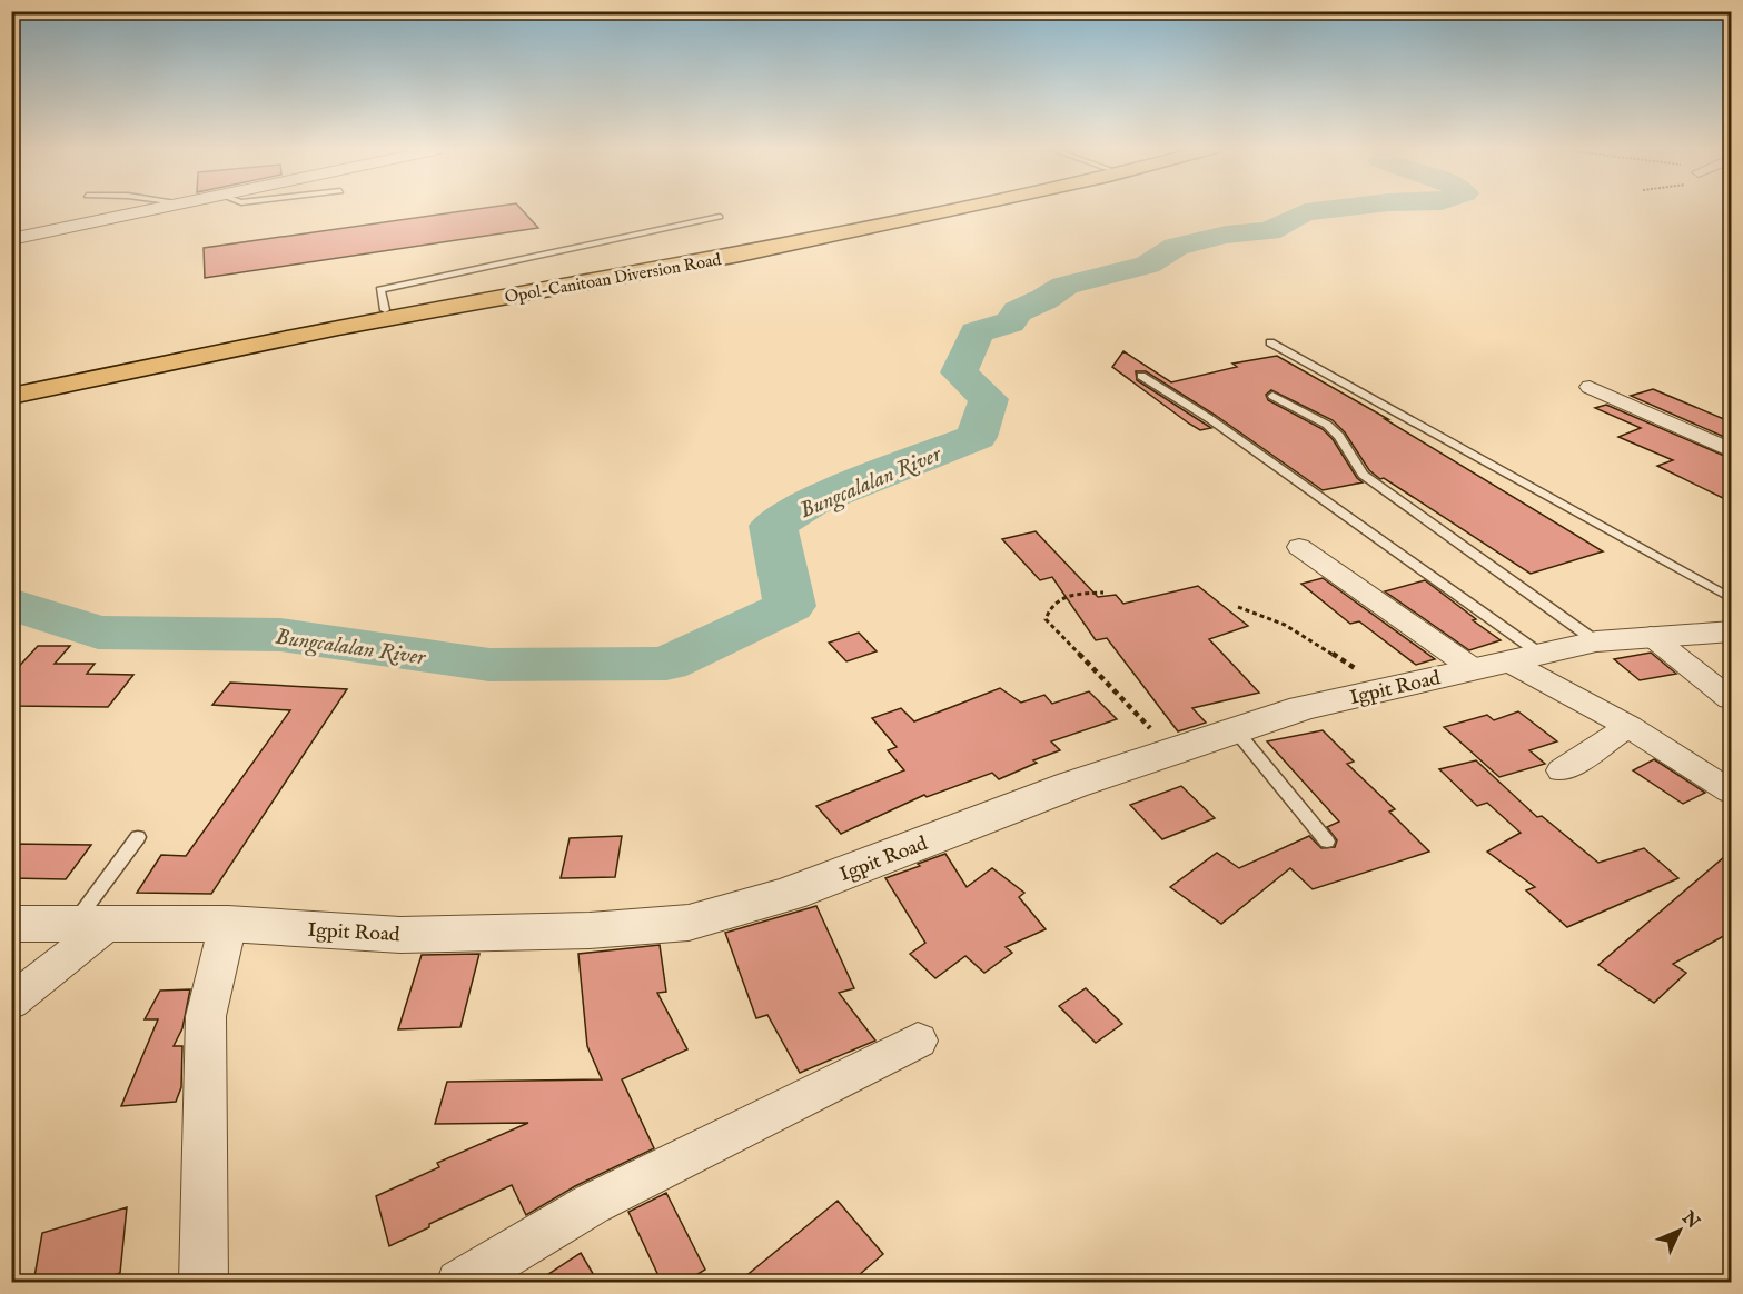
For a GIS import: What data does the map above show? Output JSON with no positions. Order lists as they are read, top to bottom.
{
  "streets": {
    "main road": ["Opol-Canitoan Diversion Road"],
    "street": ["Igpit Road"]
  },
  "water": ["Bungcalalan River"],
  "north": "top right"
}
